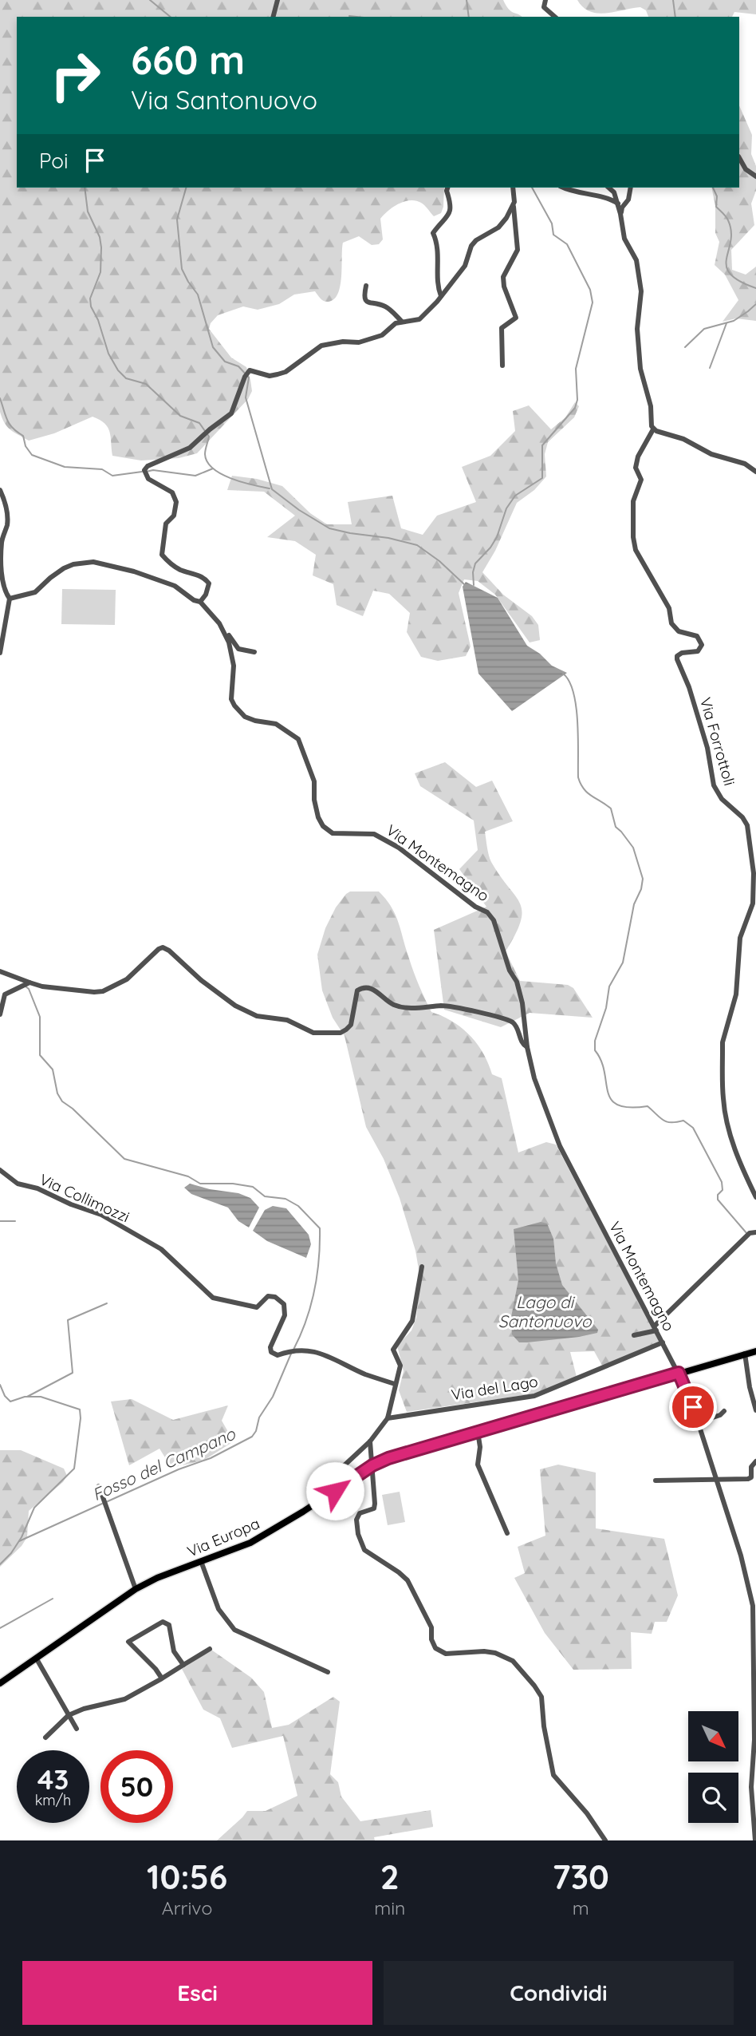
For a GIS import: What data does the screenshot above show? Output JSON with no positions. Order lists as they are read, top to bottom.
{
  "streets": {
    "main road": ["Via Europa"],
    "street": [
      "Via Forrottoli",
      "Via Montemagno",
      "Via Collimozzi",
      "Via del Lago"
    ]
  },
  "crossings": [
    ["Via Montemagno", "Via del Lago"],
    ["Via Montemagno", "Via Europa"]
  ],
  "water": ["Lago di Santonuovo", "Fosso del Campano"],
  "north": "bottom right",
  "page": {
    "turn": ["660 m", "Via Santonuovo"],
    "then": "Poi",
    "speed": "43 km/h",
    "limit": "50",
    "eta": [
      "10:56",
      "Arrivo",
      "2",
      "min",
      "730",
      "m"
    ],
    "buttons": ["Esci", "Condividi"]
  }
}
